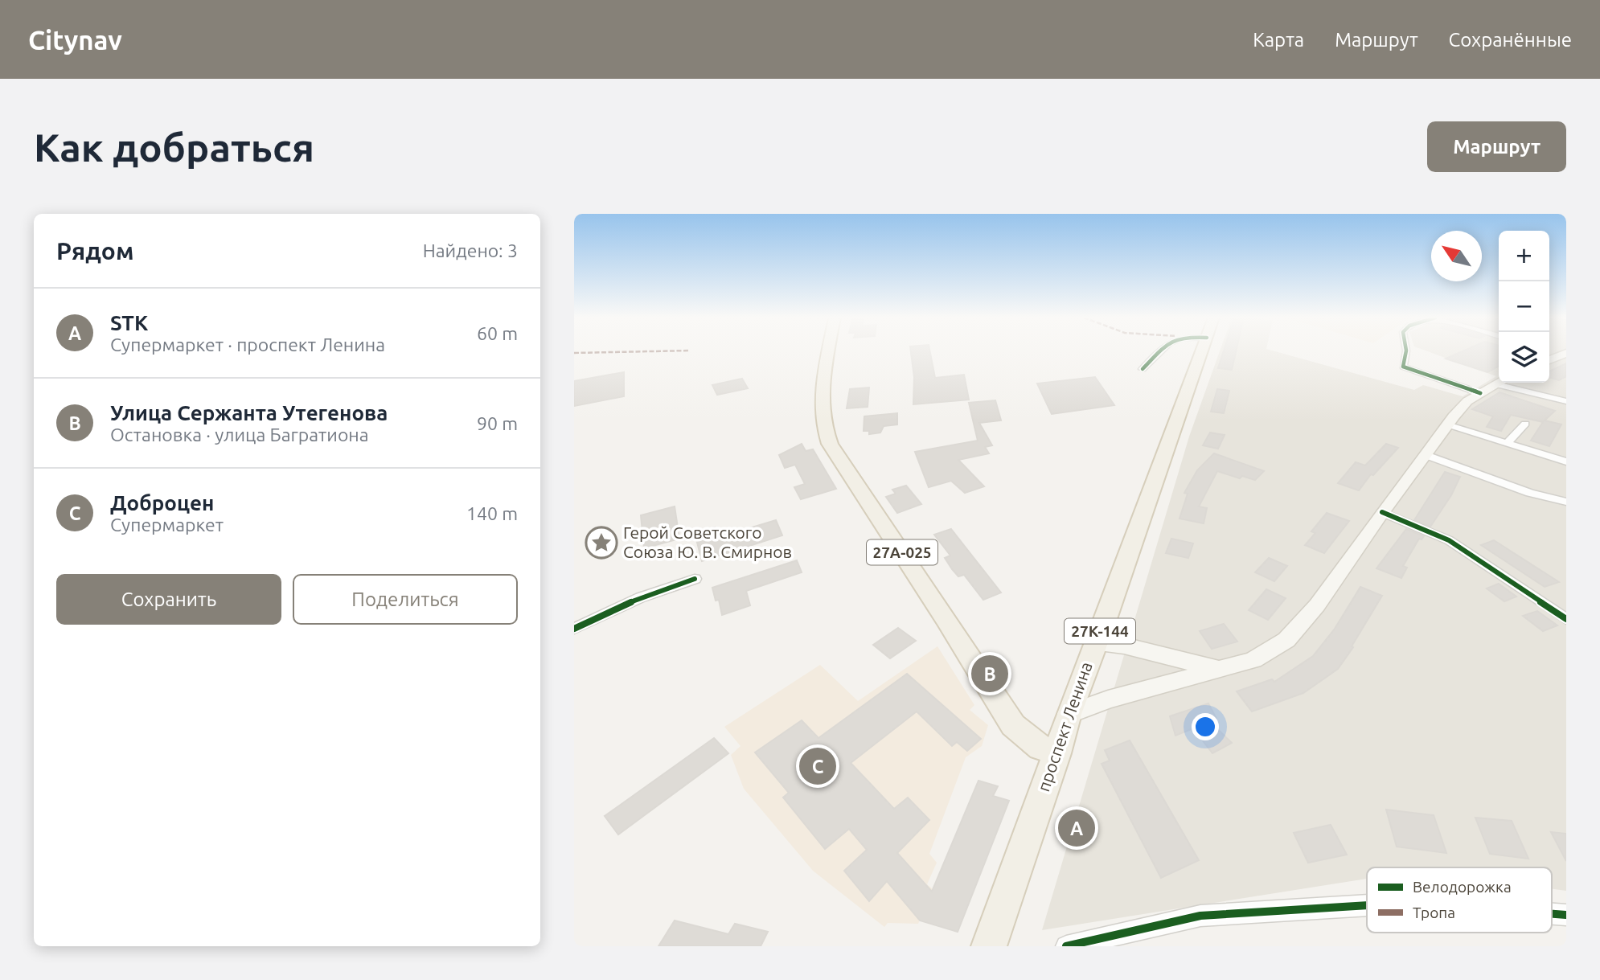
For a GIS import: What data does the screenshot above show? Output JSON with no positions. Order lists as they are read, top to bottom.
{
  "streets": {
    "main road": ["27А-025", "27К-144", "проспект Ленина"]
  },
  "crossings": [
    ["27А-025", "проспект Ленина"]
  ],
  "places": {
    "place": ["Герой Советского Союза Ю. В. Смирнов"]
  },
  "legend": ["Велодорожка", "Тропа"],
  "north": "top left",
  "page": {
    "header": "Citynav",
    "nav": ["Карта", "Маршрут", "Сохранённые"],
    "buttons": [
      "Маршрут",
      ["Сохранить", "Поделиться"]
    ],
    "title": "Как добраться",
    "heading": ["Рядом", "Найдено: 3"],
    "map_buttons": ["+", "−"],
    "list": [
      {
        "mark": "A",
        "name": "STK",
        "note": "Супермаркет · проспект Ленина",
        "value": "60 m"
      },
      {
        "mark": "B",
        "name": "Улица Сержанта Утегенова",
        "note": "Остановка · улица Багратиона",
        "value": "90 m"
      },
      {
        "mark": "C",
        "name": "Доброцен",
        "note": "Супермаркет",
        "value": "140 m"
      }
    ],
    "pins": ["B", "C", "A"]
  }
}
